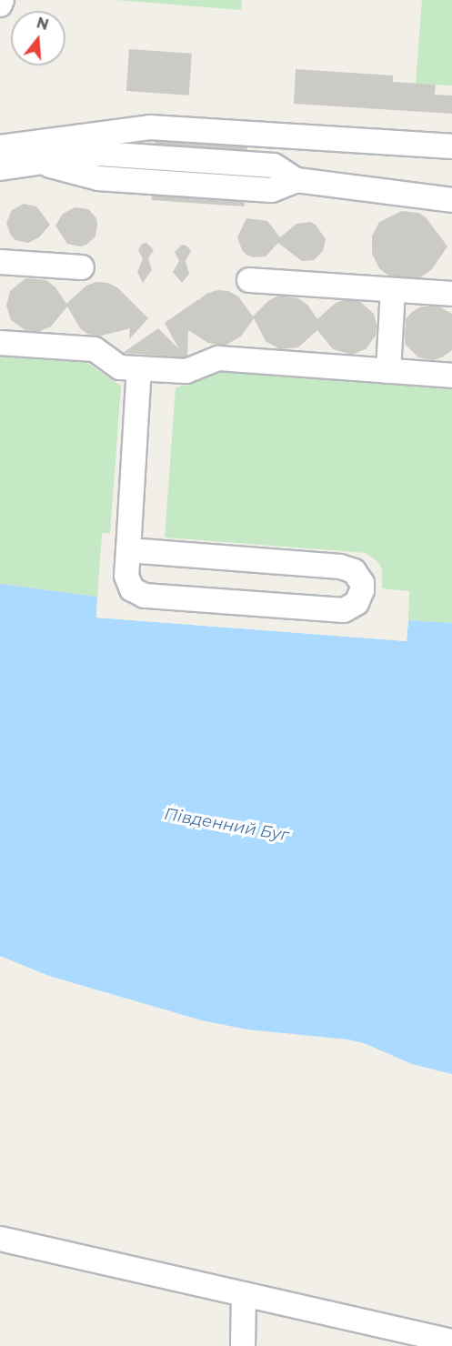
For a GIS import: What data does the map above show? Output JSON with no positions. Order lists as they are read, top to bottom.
{
  "water": ["Південний Буг"],
  "north": "top"
}
